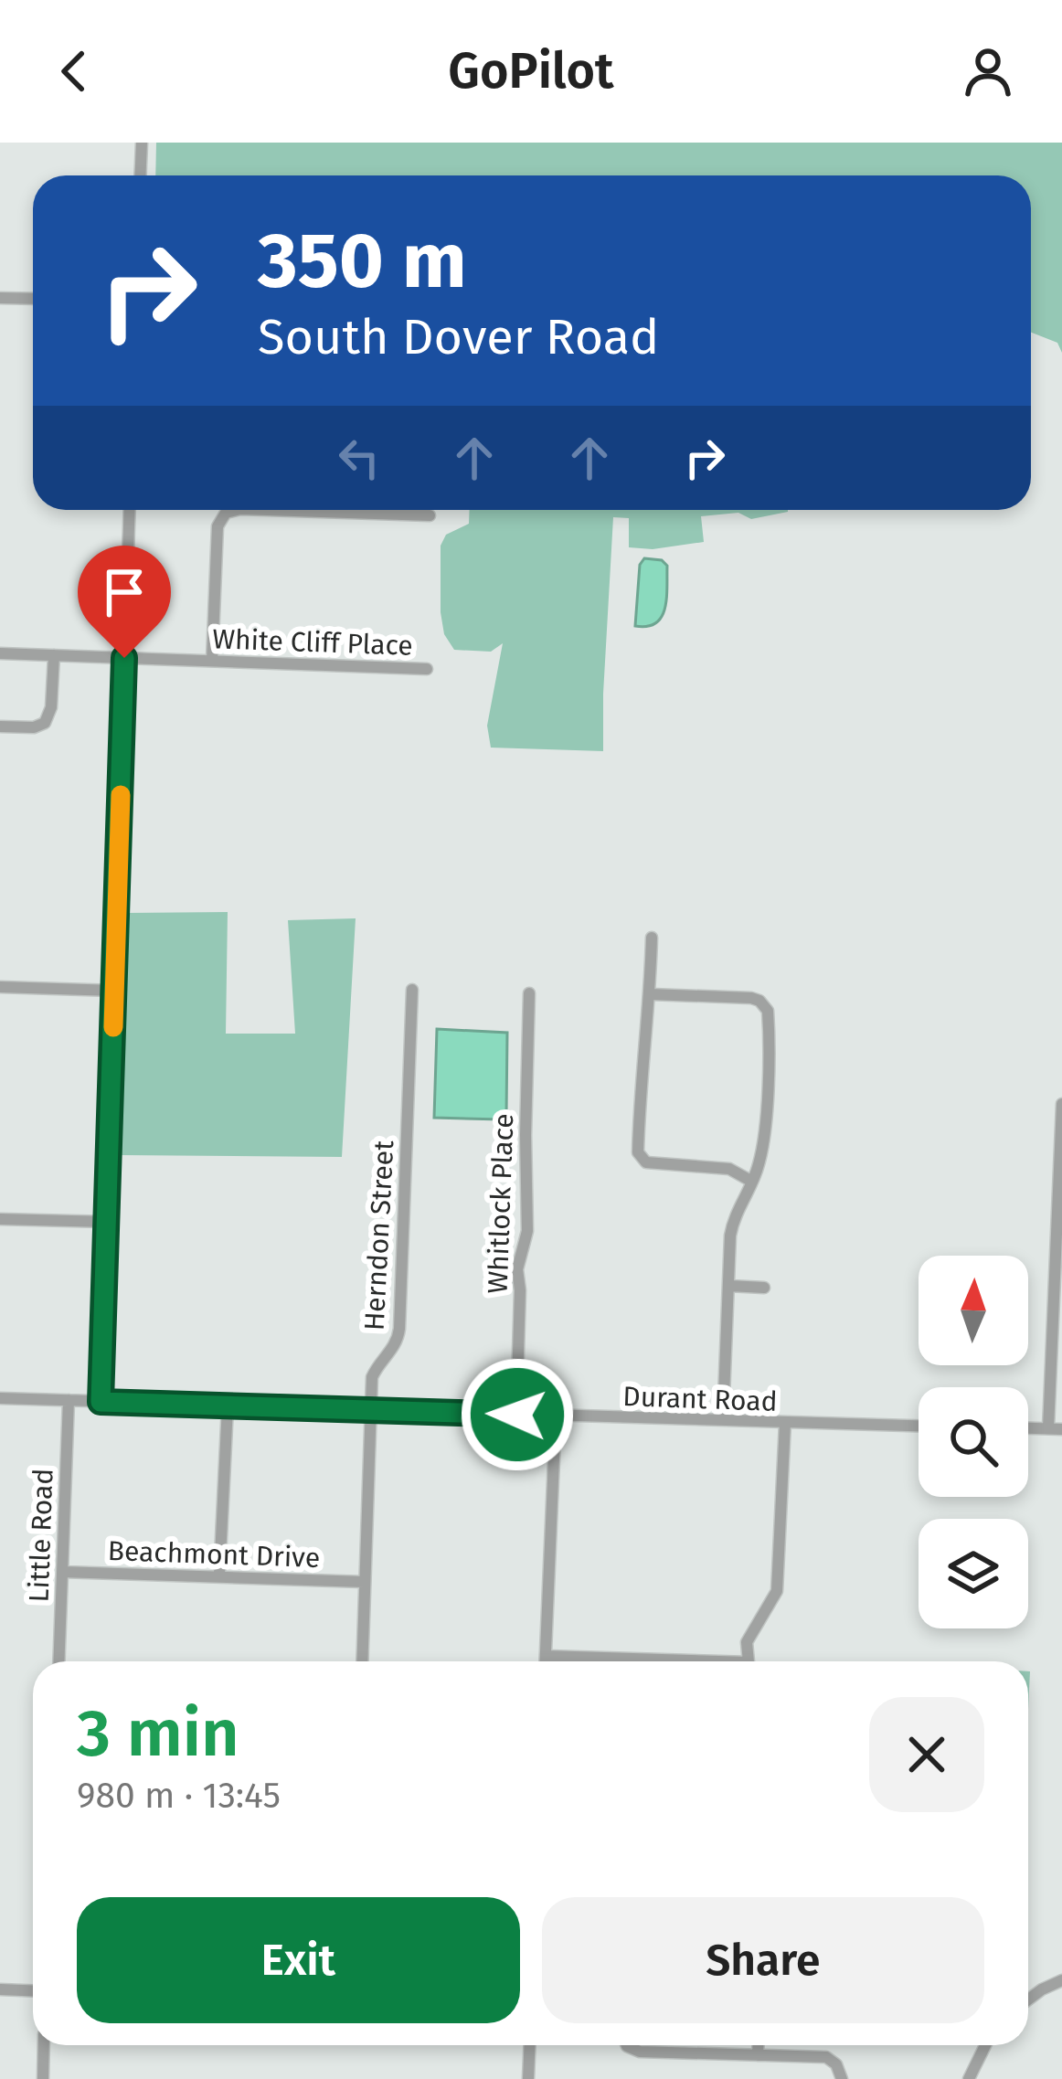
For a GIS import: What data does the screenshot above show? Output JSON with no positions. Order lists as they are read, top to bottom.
{
  "streets": {
    "street": [
      "White Cliff Place",
      "Whitlock Place",
      "Herndon Street",
      "Durant Road",
      "Little Road",
      "Beachmont Drive"
    ]
  },
  "crossings": [
    ["Whitlock Place", "Durant Road"],
    ["Herndon Street", "Durant Road"],
    ["Herndon Street", "Beachmont Drive"],
    ["Durant Road", "Little Road"],
    ["Little Road", "Beachmont Drive"]
  ],
  "north": "top",
  "page": {
    "header": "GoPilot",
    "turn": ["350 m", "South Dover Road"],
    "heading": ["3 min", "980 m · 13:45"],
    "buttons": ["Exit", "Share"]
  }
}
